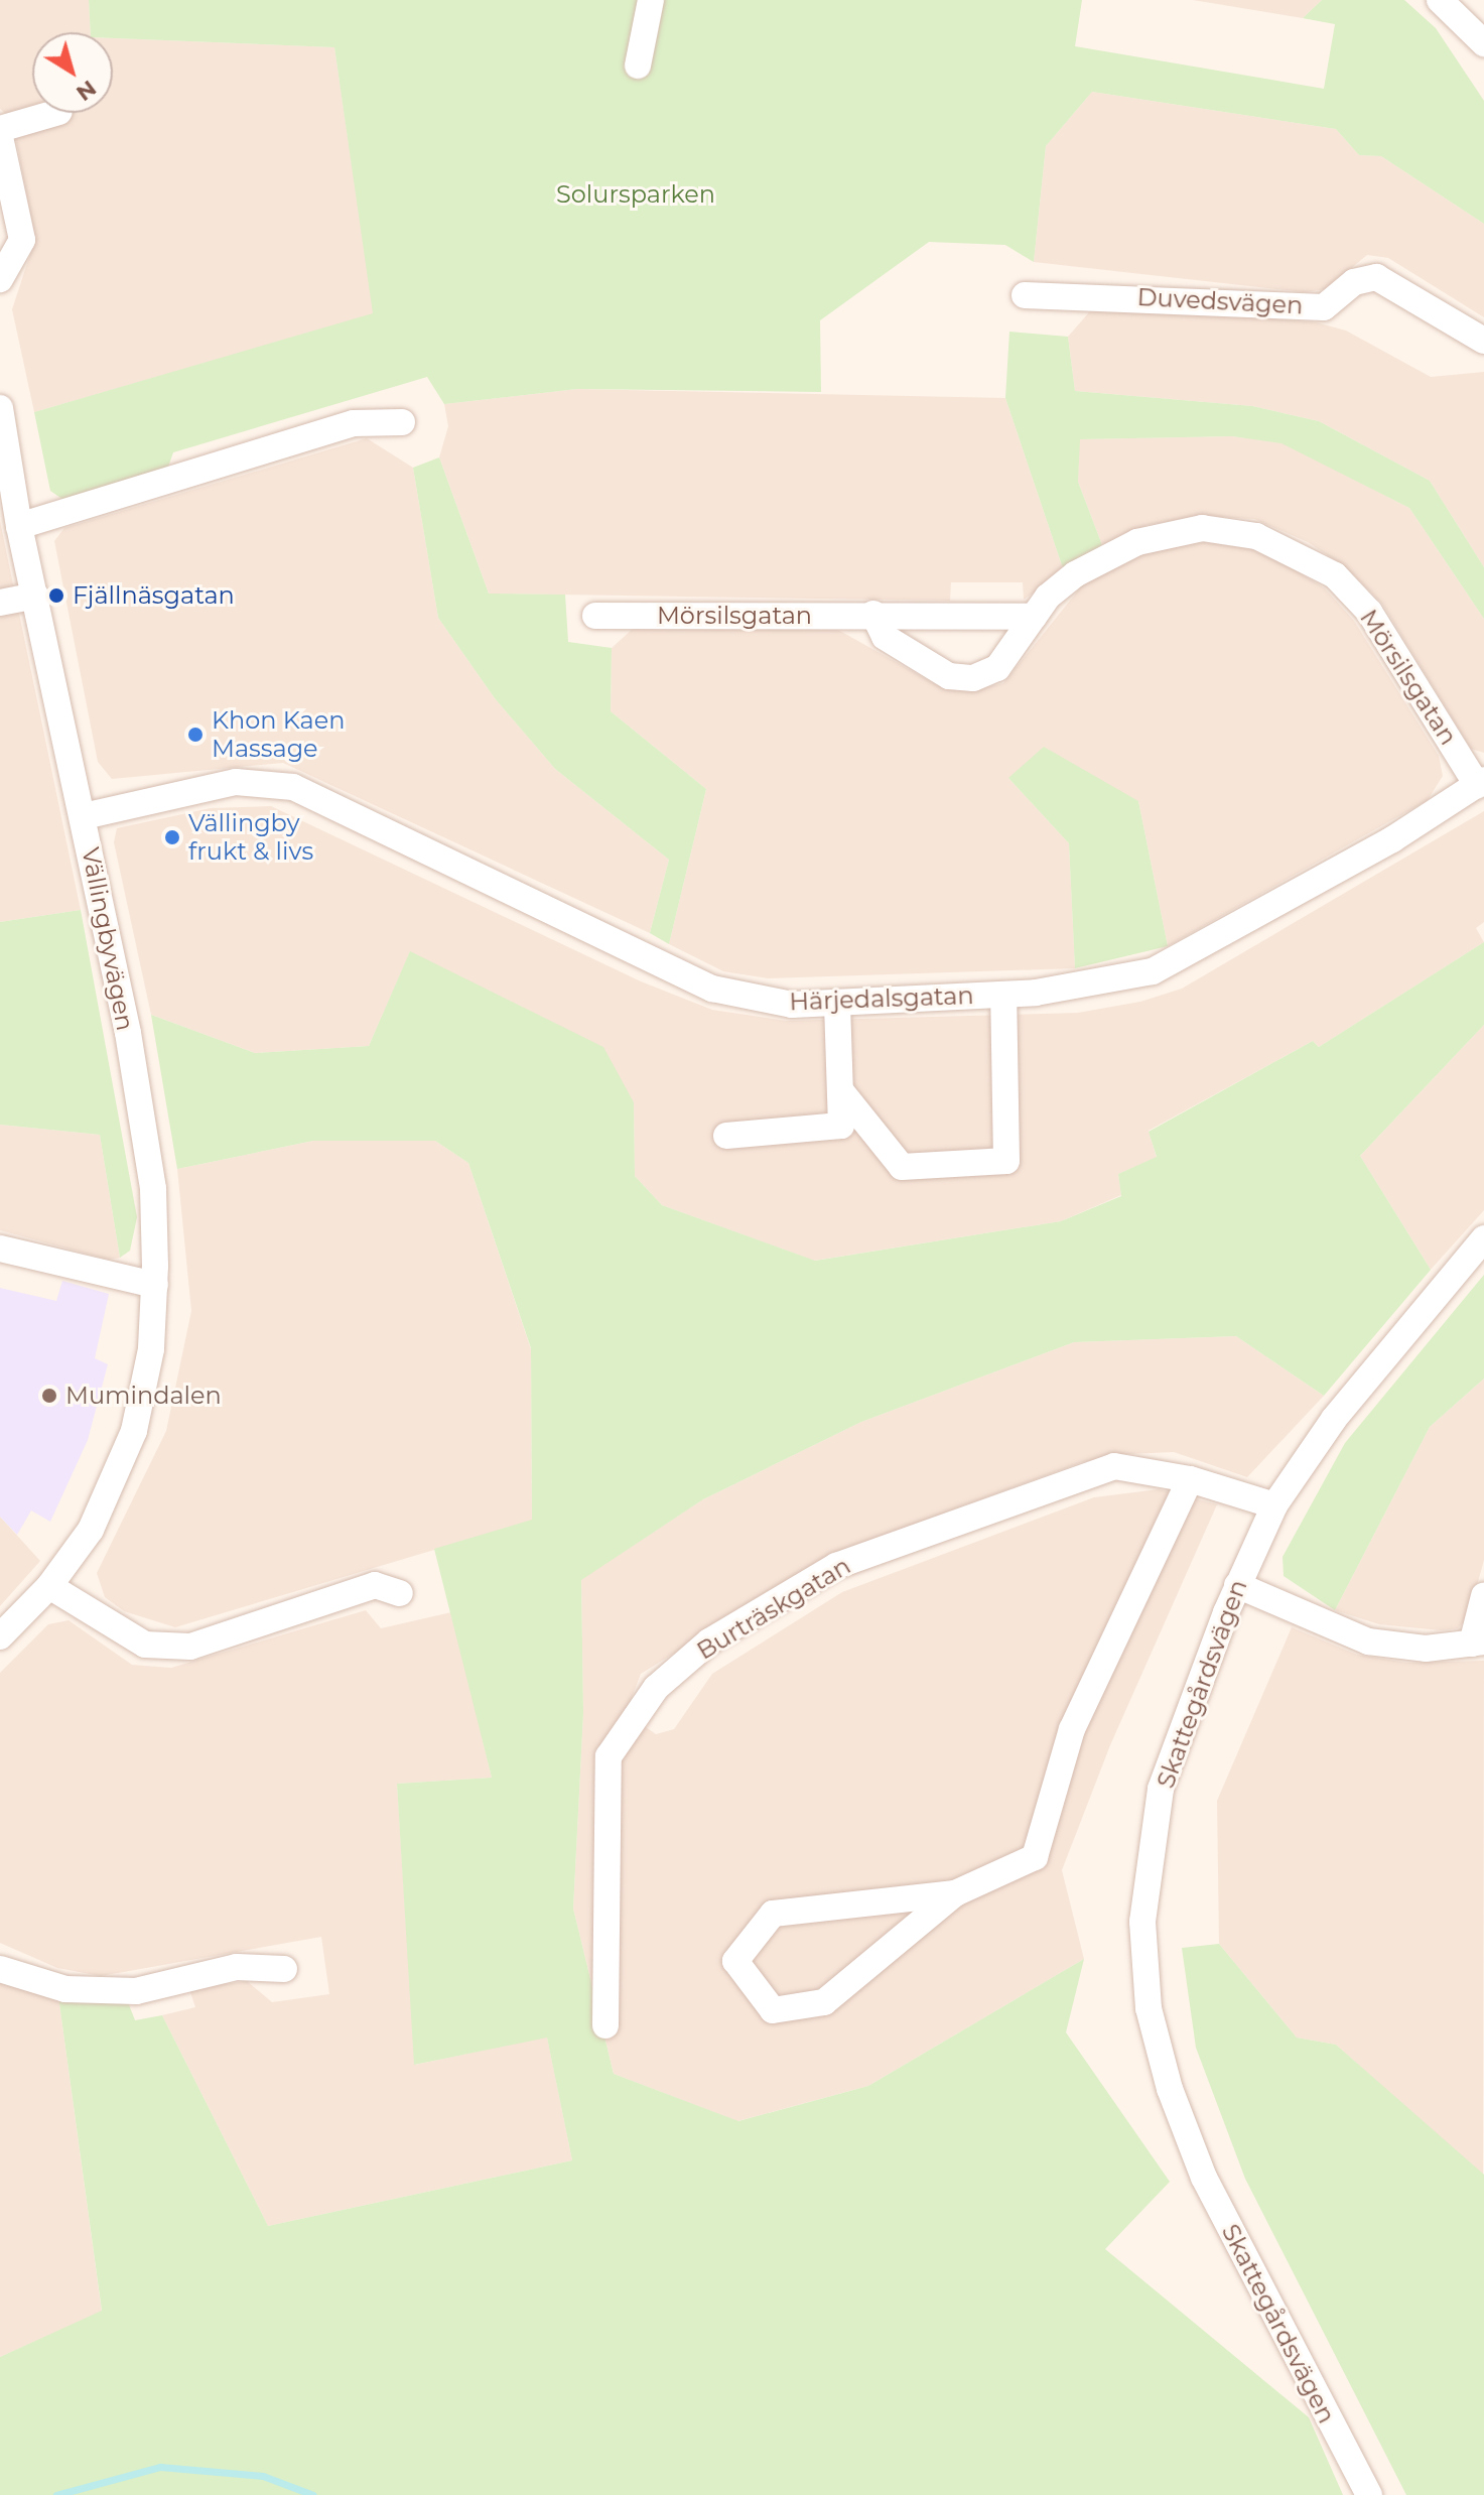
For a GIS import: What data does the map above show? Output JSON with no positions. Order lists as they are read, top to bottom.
{
  "streets": {
    "street": [
      "Duvedsvägen",
      "Mörsilsgatan",
      "Vällingbyvägen",
      "Härjedalsgatan",
      "Burträskgatan",
      "Skattegårdsvägen"
    ]
  },
  "crossings": [
    ["Mörsilsgatan", "Härjedalsgatan"],
    ["Vällingbyvägen", "Härjedalsgatan"],
    ["Burträskgatan", "Skattegårdsvägen"]
  ],
  "parks": ["Solursparken"],
  "places": [
    "Fjällnäsgatan",
    "Khon Kaen Massage",
    "Vällingby frukt & livs",
    "Mumindalen"
  ],
  "north": "bottom right"
}
